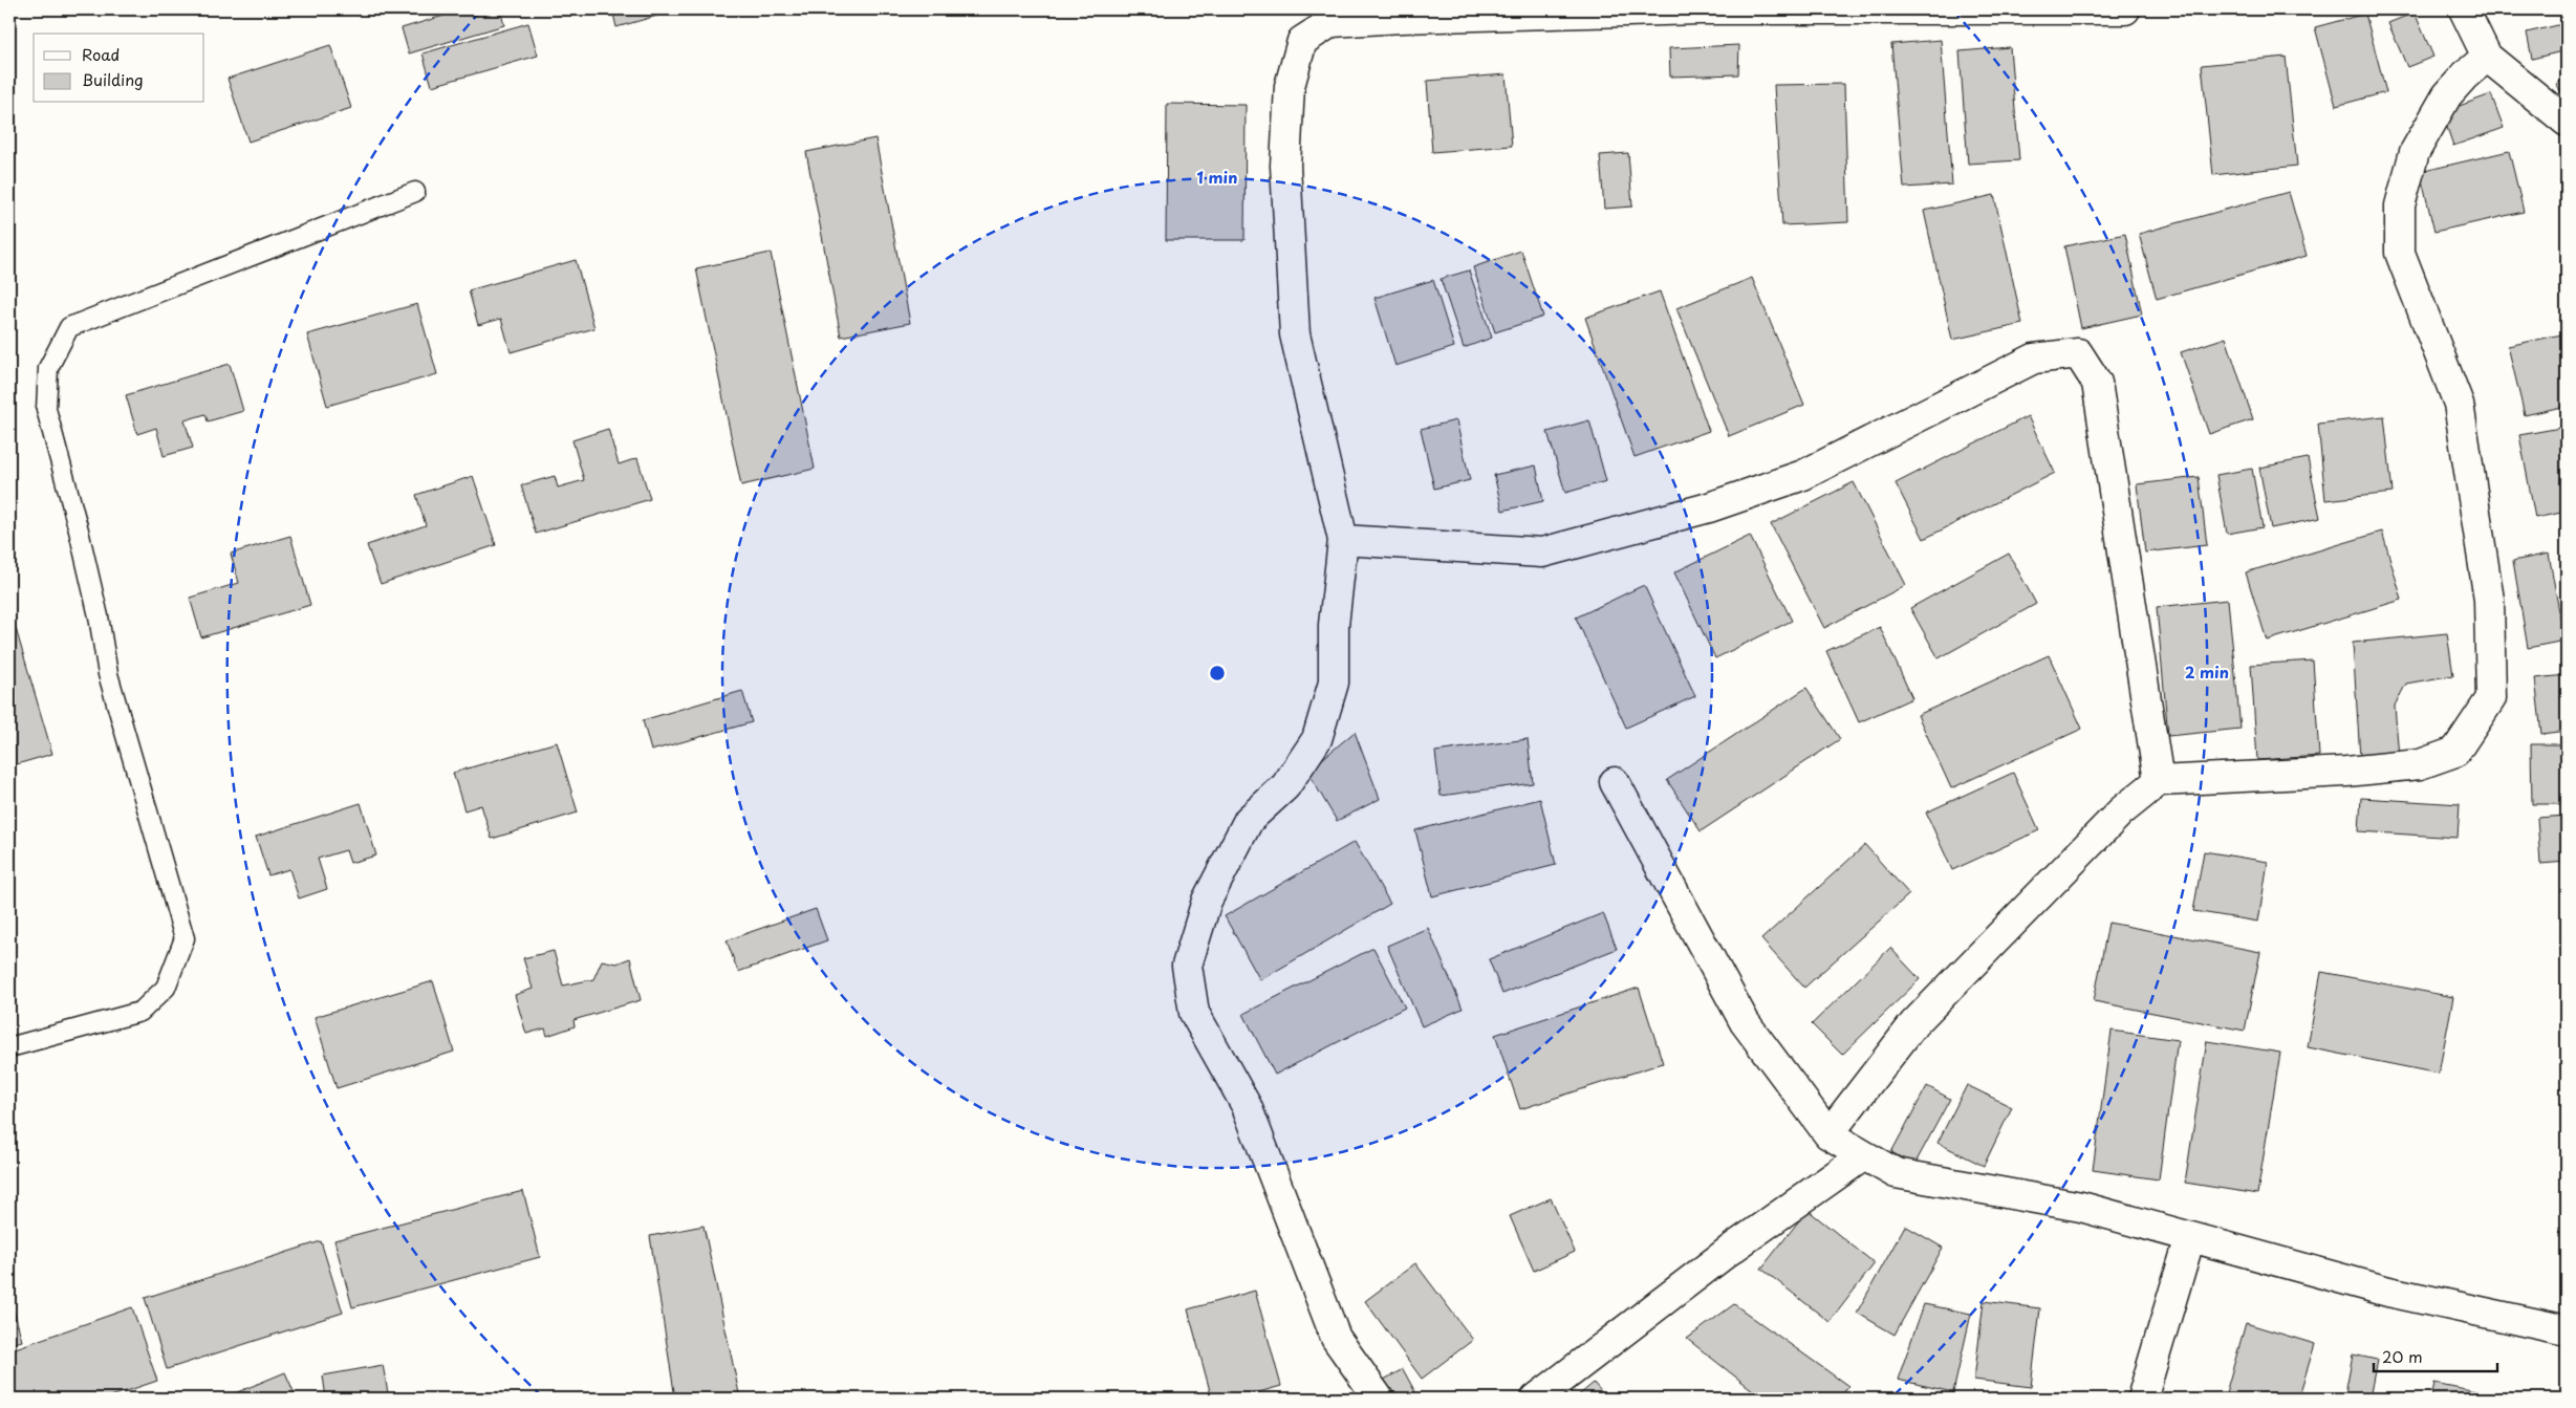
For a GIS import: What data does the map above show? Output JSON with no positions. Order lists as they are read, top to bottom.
{
  "legend": ["Road", "Building"],
  "scale_bar": "20 m",
  "rings": ["1 min", "2 min"]
}
